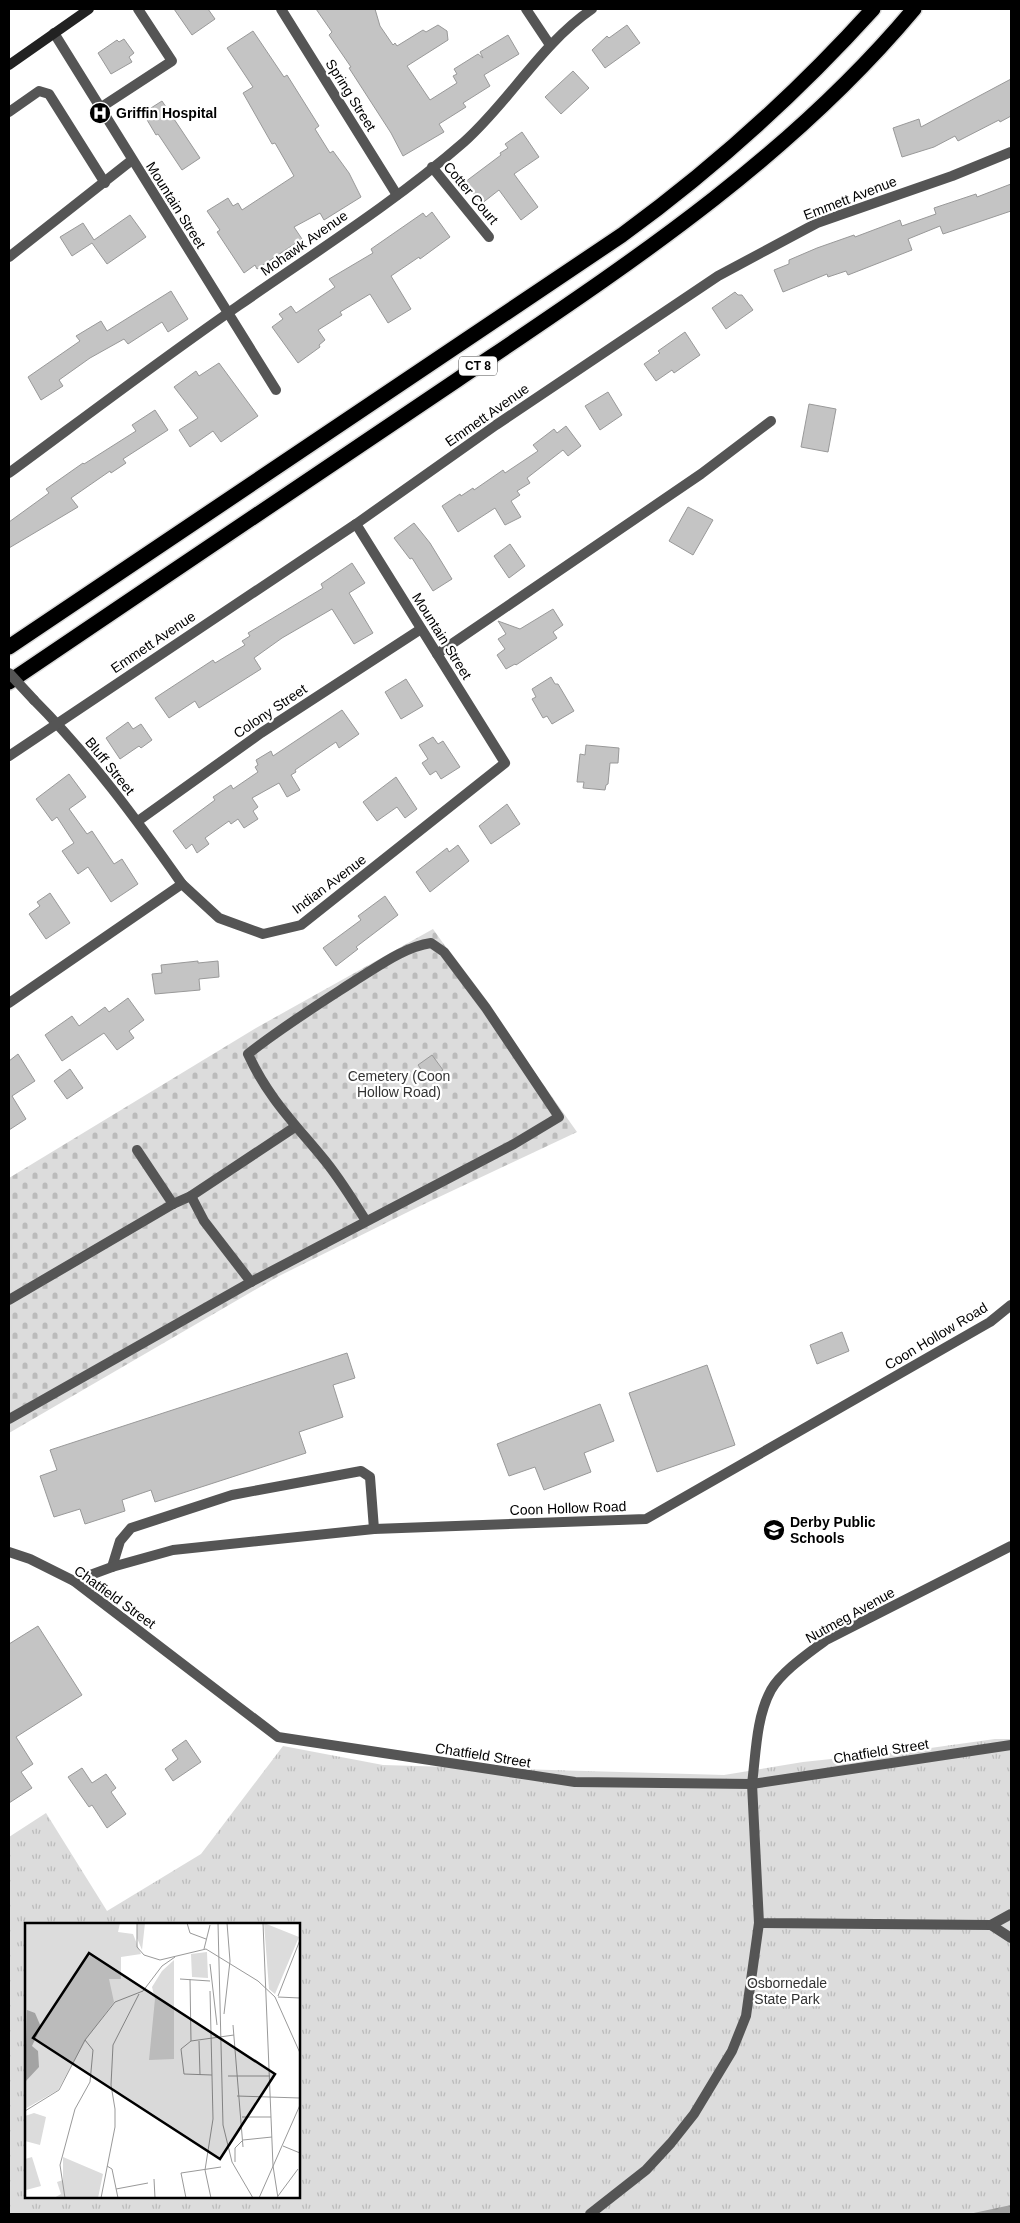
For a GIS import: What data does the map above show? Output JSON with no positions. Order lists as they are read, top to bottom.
{
  "streets": {
    "highway": ["CT 8"],
    "street": [
      "Spring Street",
      "Cotter Court",
      "Emmett Avenue",
      "Mountain Street",
      "Mohawk Avenue",
      "Colony Street",
      "Bluff Street",
      "Indian Avenue",
      "Coon Hollow Road",
      "Chatfield Street",
      "Nutmeg Avenue"
    ]
  },
  "crossings": [
    ["Spring Street", "Mohawk Avenue"],
    ["Cotter Court", "Mohawk Avenue"],
    ["Emmett Avenue", "Mountain Street"],
    ["Emmett Avenue", "Bluff Street"],
    ["Mountain Street", "Mohawk Avenue"],
    ["Mountain Street", "Colony Street"],
    ["Mountain Street", "Indian Avenue"],
    ["Colony Street", "Bluff Street"],
    ["Bluff Street", "Indian Avenue"],
    ["Coon Hollow Road", "Chatfield Street"],
    ["Chatfield Street", "Nutmeg Avenue"]
  ],
  "parks": ["Cemetery (Coon Hollow Road)", "Osbornedale State Park"],
  "places": {
    "hospital": ["Griffin Hospital"],
    "school or university": ["Derby Public Schools"]
  }
}
